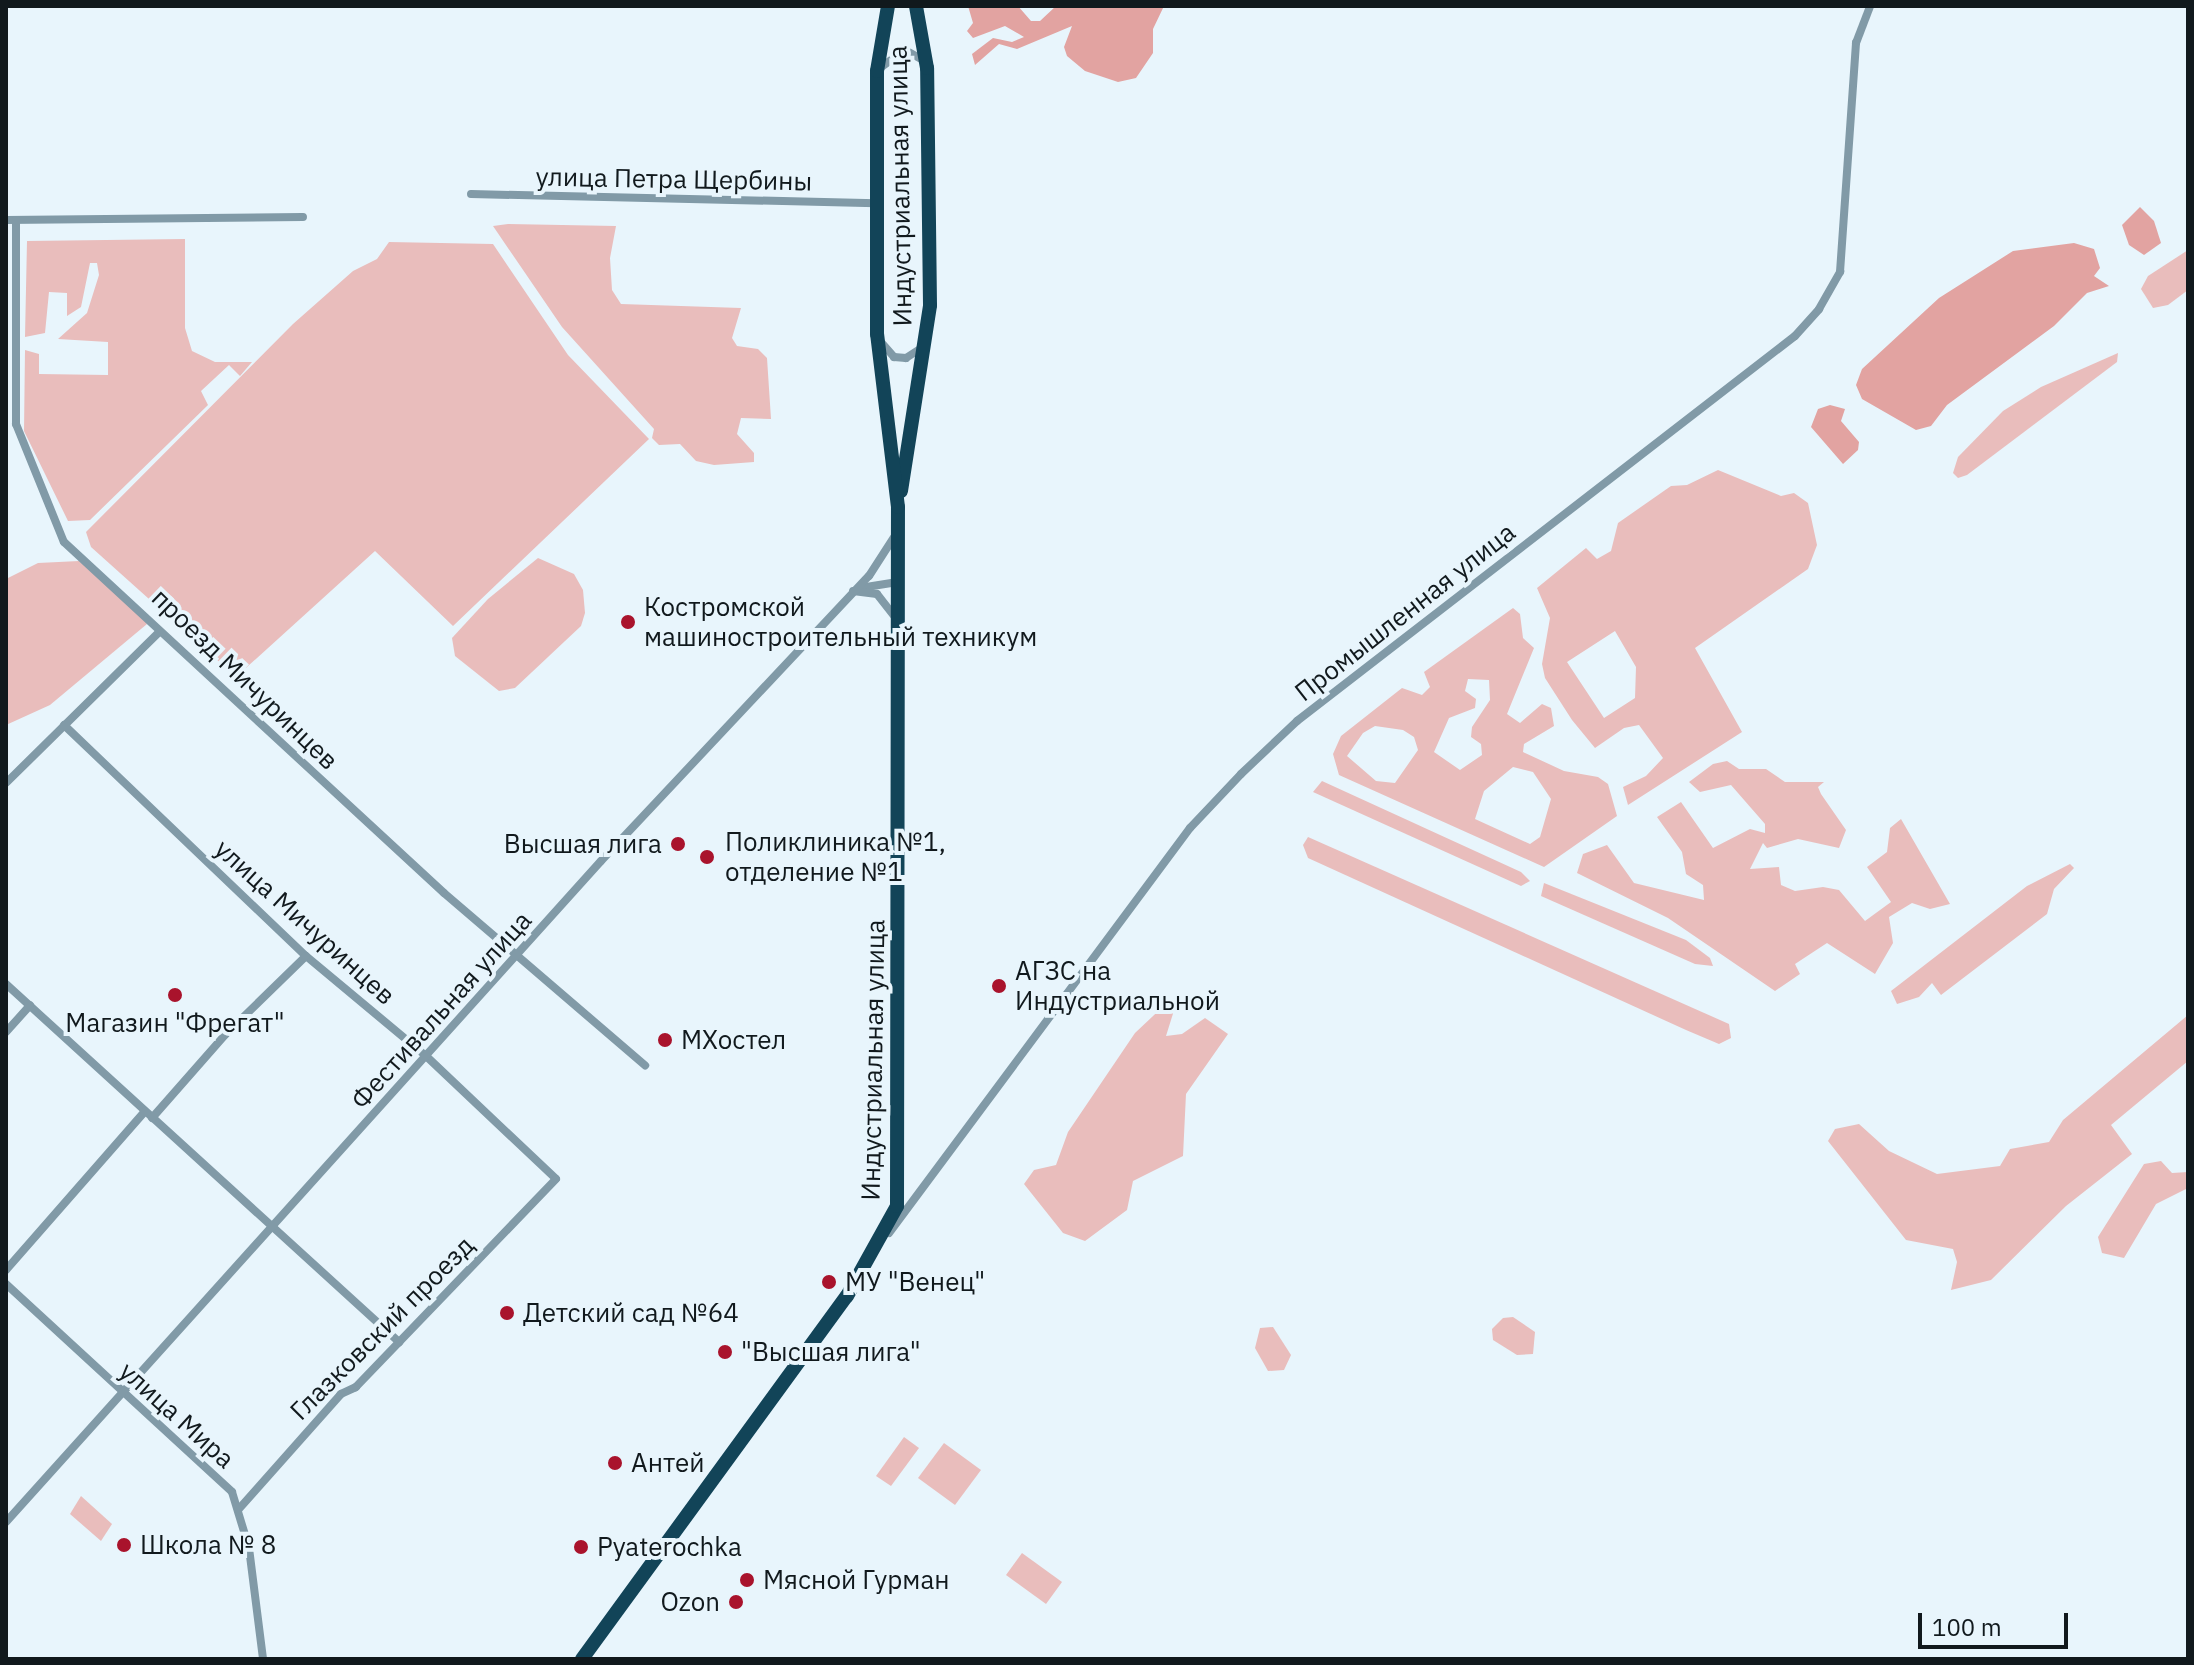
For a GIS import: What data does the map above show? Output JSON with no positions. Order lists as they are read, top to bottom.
{
  "streets": {
    "highway": ["Индустриальная улица"],
    "street": [
      "улица Петра Щербины",
      "Промышленная улица",
      "проезд Мичуринцев",
      "улица Мичуринцев",
      "Фестивальная улица",
      "Глазковский проезд",
      "улица Мира"
    ]
  },
  "crossings": [
    ["улица Петра Щербины", "Индустриальная улица"],
    ["Индустриальная улица", "Промышленная улица"],
    ["Индустриальная улица", "Фестивальная улица"],
    ["проезд Мичуринцев", "Фестивальная улица"],
    ["улица Мичуринцев", "Фестивальная улица"],
    ["улица Мичуринцев", "Глазковский проезд"],
    ["Фестивальная улица", "улица Мира"],
    ["Глазковский проезд", "улица Мира"]
  ],
  "places": [
    "Костромской машиностроительный техникум",
    "Высшая лига",
    "Поликлиника №1, отделение №1",
    "АГЗС на Индустриальной",
    "Магазин \"Фрегат\"",
    "МХостел",
    "МУ \"Венец\"",
    "Детский сад №64",
    "\"Высшая лига\"",
    "Антей",
    "Школа № 8",
    "Pyaterochka",
    "Мясной Гурман",
    "Ozon"
  ],
  "scale_bar": "100 m"
}
